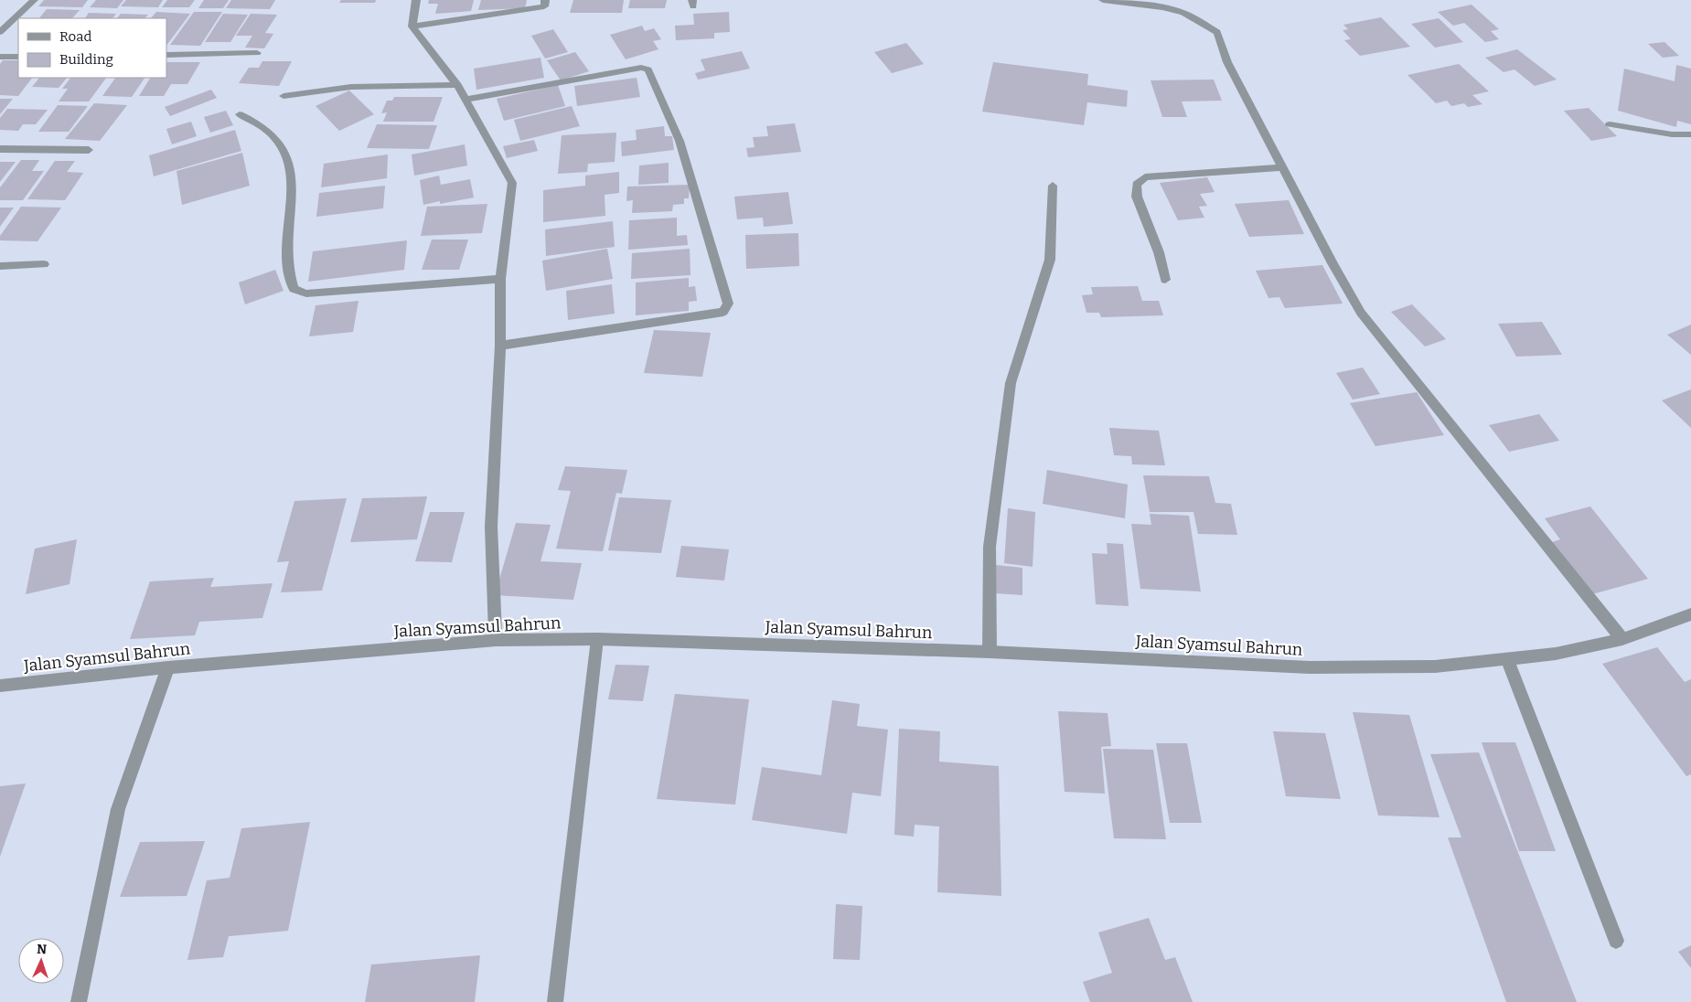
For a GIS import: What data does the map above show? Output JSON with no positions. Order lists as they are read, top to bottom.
{
  "streets": {
    "street": ["Jalan Syamsul Bahrun"]
  },
  "legend": ["Road", "Building"],
  "north": "top"
}
